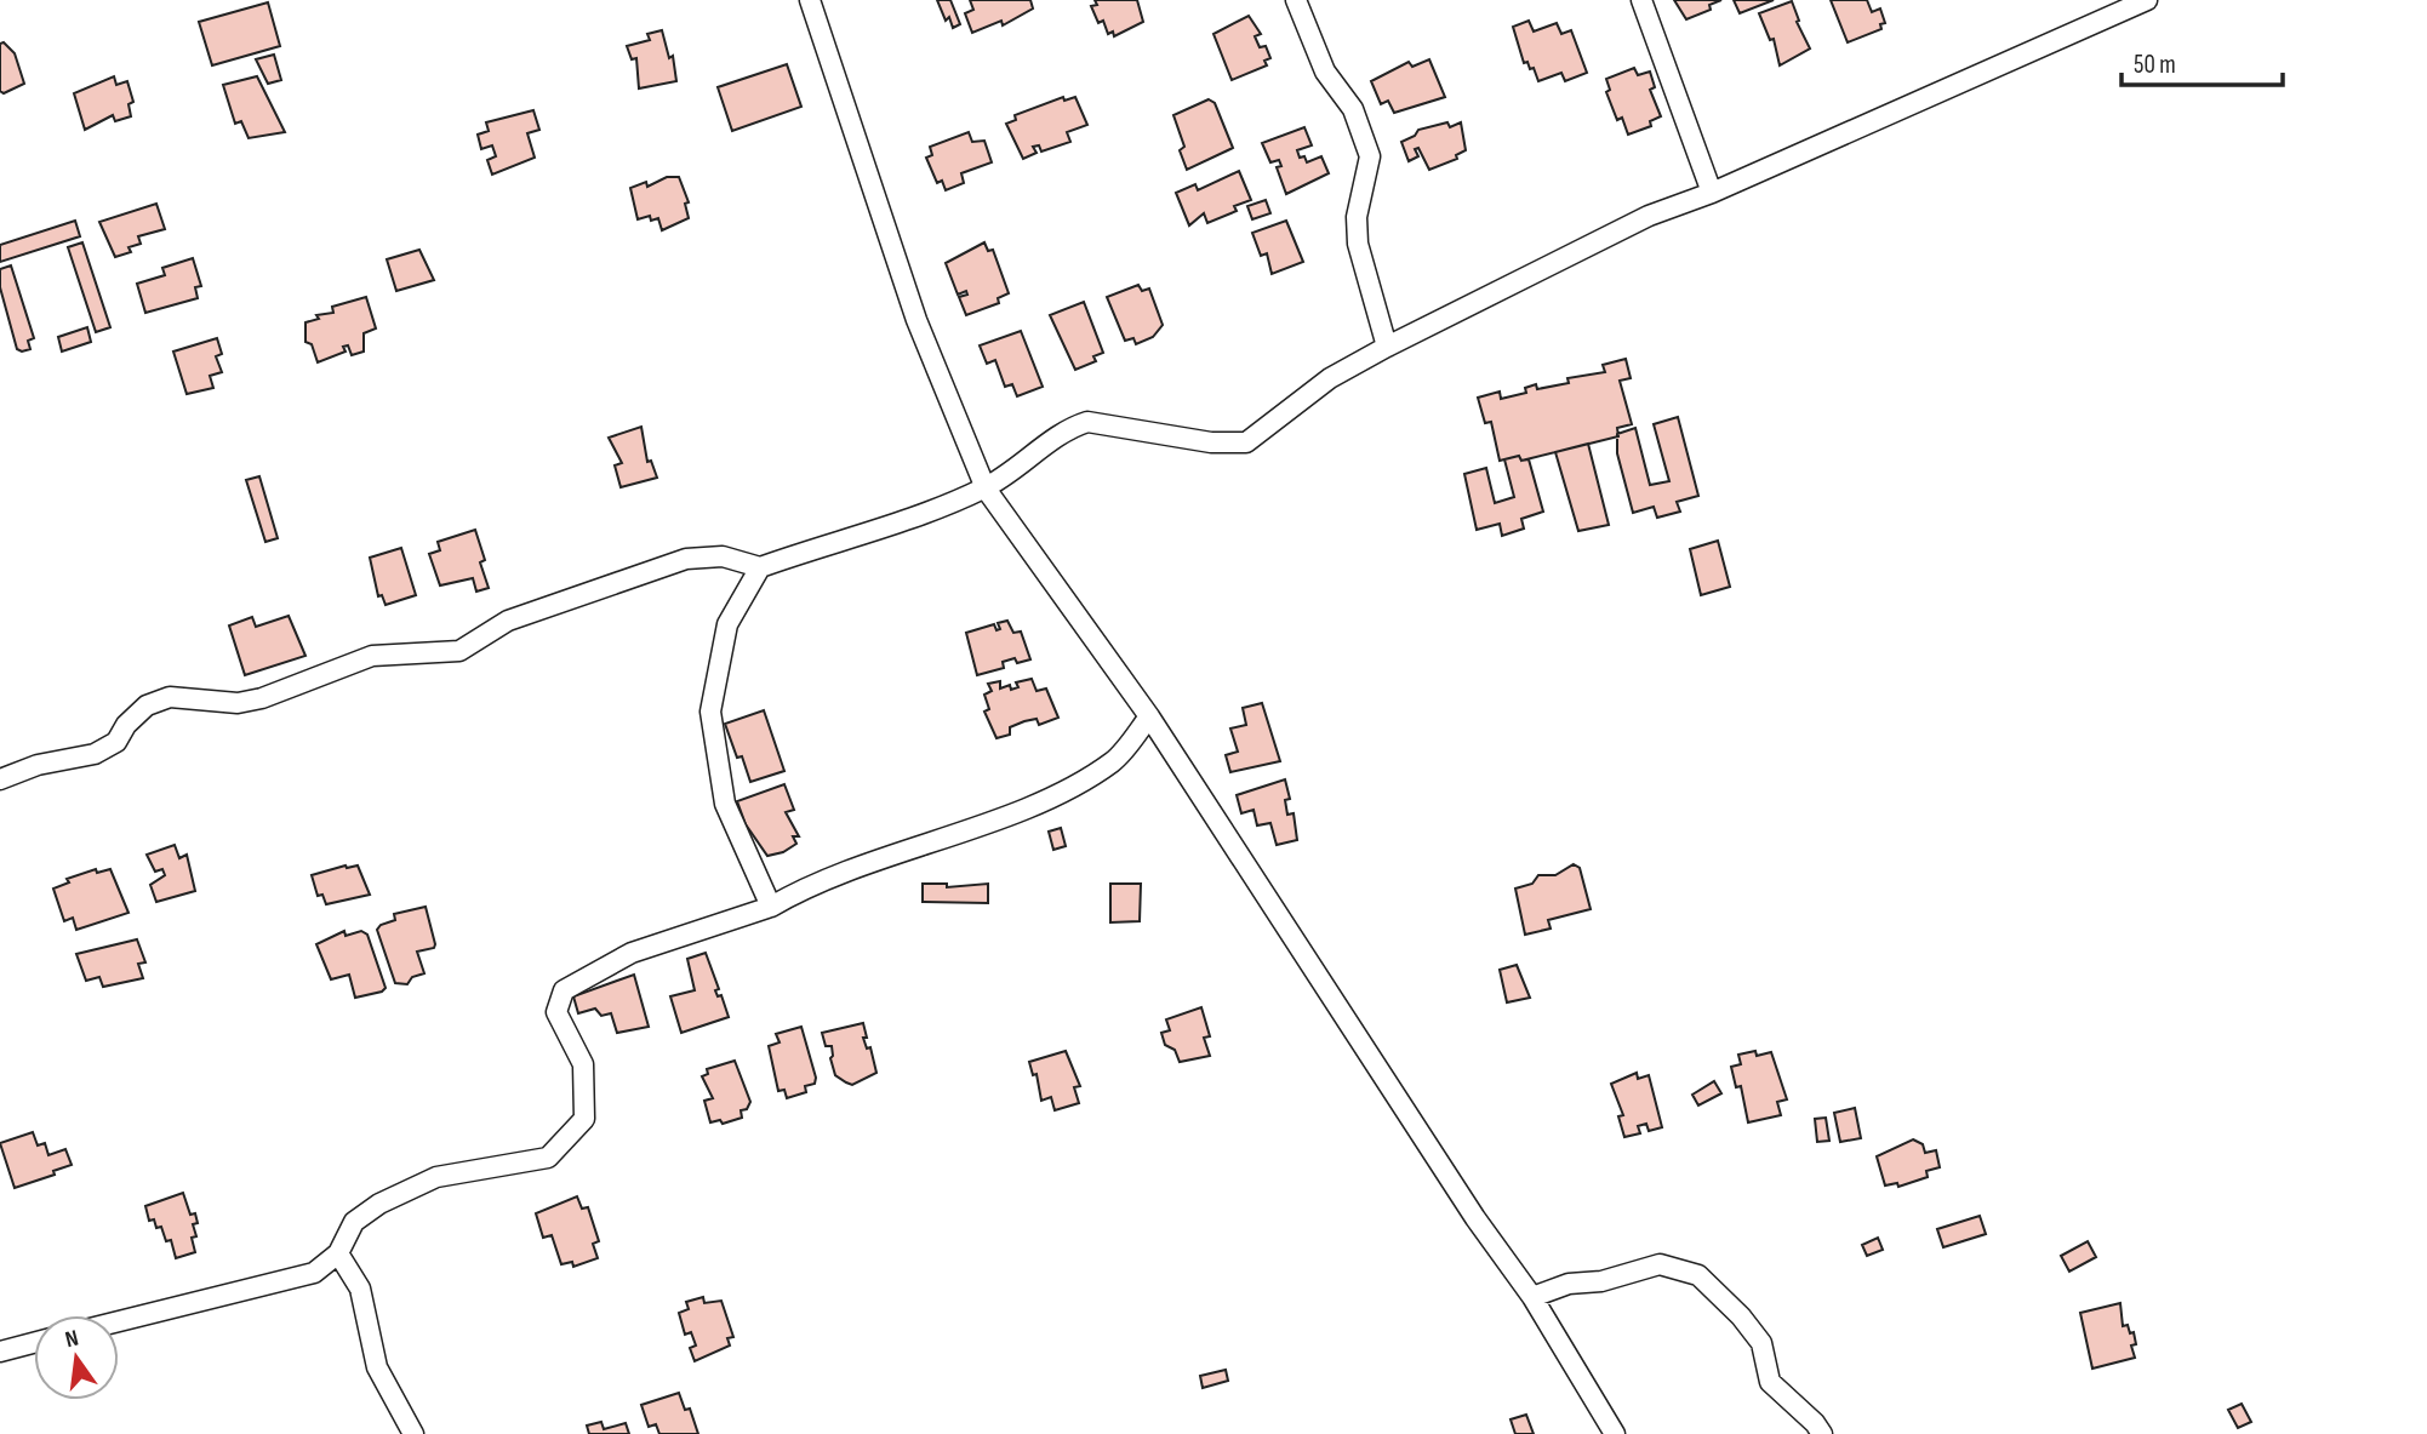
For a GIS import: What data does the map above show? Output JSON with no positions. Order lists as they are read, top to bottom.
{
  "scale_bar": "50 m",
  "north": "top"
}
